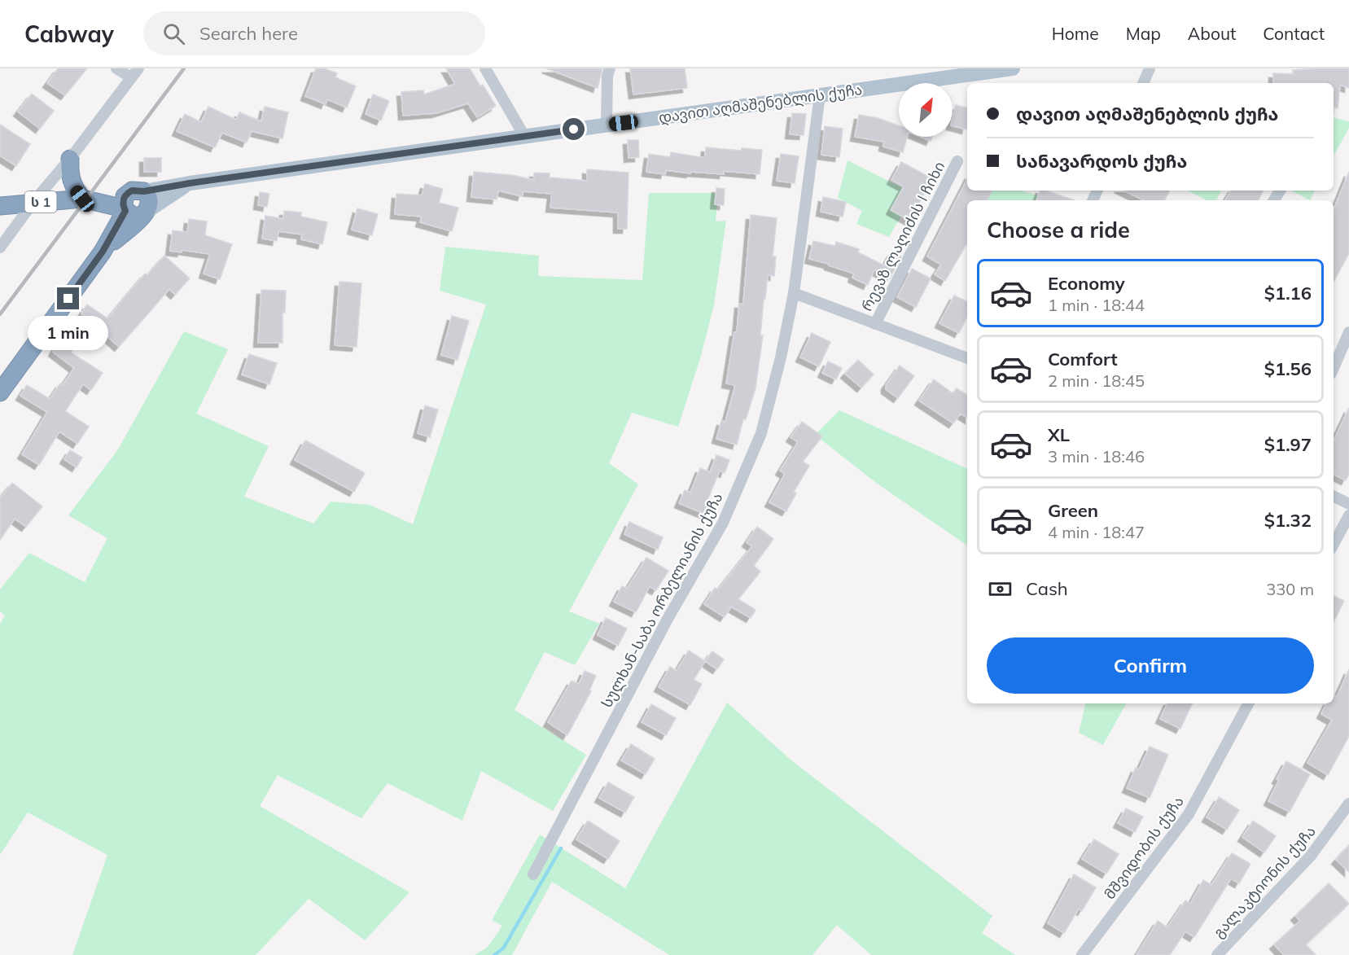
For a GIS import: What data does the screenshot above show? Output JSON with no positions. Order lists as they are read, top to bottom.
{
  "streets": {
    "highway": ["ს 1"],
    "main road": ["დავით აღმაშენებლის ქუჩა"],
    "street": [
      "რევაზ ლაღიძის I ჩიხი",
      "სულხან-საბა ორბელიანის ქუჩა",
      "მშვიდობის ქუჩა",
      "გალაკტიონის ქუჩა"
    ]
  },
  "crossings": [
    ["დავით აღმაშენებლის ქუჩა", "ს 1"],
    ["დავით აღმაშენებლის ქუჩა", "სულხან-საბა ორბელიანის ქუჩა"]
  ],
  "north": "top right",
  "page": {
    "header": "Cabway",
    "search": "Search here",
    "nav": [
      "Home",
      "Map",
      "About",
      "Contact"
    ],
    "banner": ["დავით აღმაშენებლის ქუჩა", "სანავარდოს ქუჩა"],
    "heading": "Choose a ride",
    "list": [
      {
        "name": "Economy",
        "note": "1 min · 18:44",
        "value": "$1.16"
      },
      {
        "name": "Comfort",
        "note": "2 min · 18:45",
        "value": "$1.56"
      },
      {
        "name": "XL",
        "note": "3 min · 18:46",
        "value": "$1.97"
      },
      {
        "name": "Green",
        "note": "4 min · 18:47",
        "value": "$1.32"
      }
    ],
    "bubble": "1 min",
    "pay": ["Cash", "330 m"],
    "buttons": "Confirm"
  }
}
